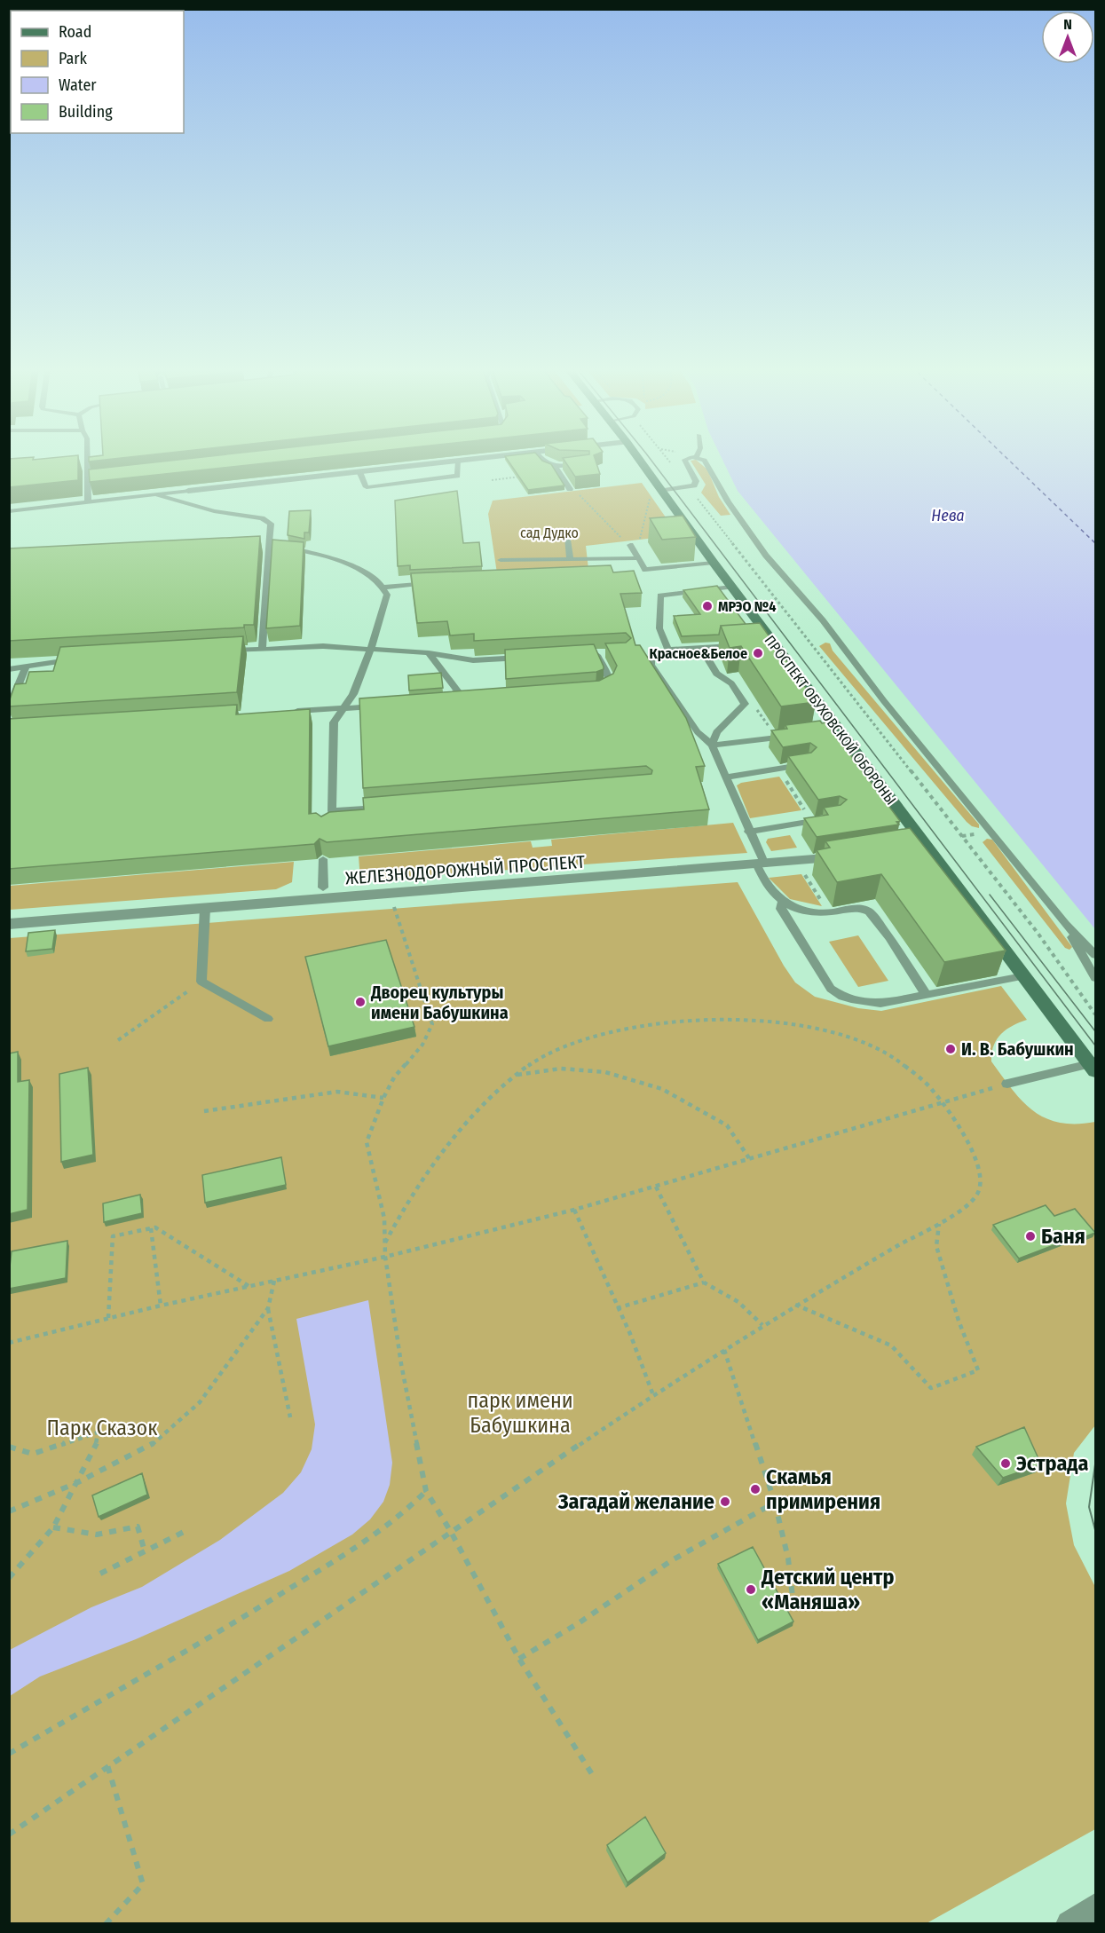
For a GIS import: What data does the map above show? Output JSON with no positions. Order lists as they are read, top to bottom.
{
  "streets": {
    "main road": ["ПРОСПЕКТ ОБУХОВСКОЙ ОБОРОНЫ"],
    "street": ["ЖЕЛЕЗНОДОРОЖНЫЙ ПРОСПЕКТ"]
  },
  "water": ["Нева"],
  "parks": ["сад Дудко", "парк имени Бабушкина", "Парк Сказок"],
  "places": [
    "МРЭО №4",
    "Красное&Белое",
    "Дворец культуры имени Бабушкина",
    "И. В. Бабушкин",
    "Баня",
    "Эстрада",
    "Скамья примирения",
    "Загадай желание",
    "Детский центр «Маняша»"
  ],
  "legend": [
    "Road",
    "Park",
    "Water",
    "Building"
  ],
  "north": "top"
}
